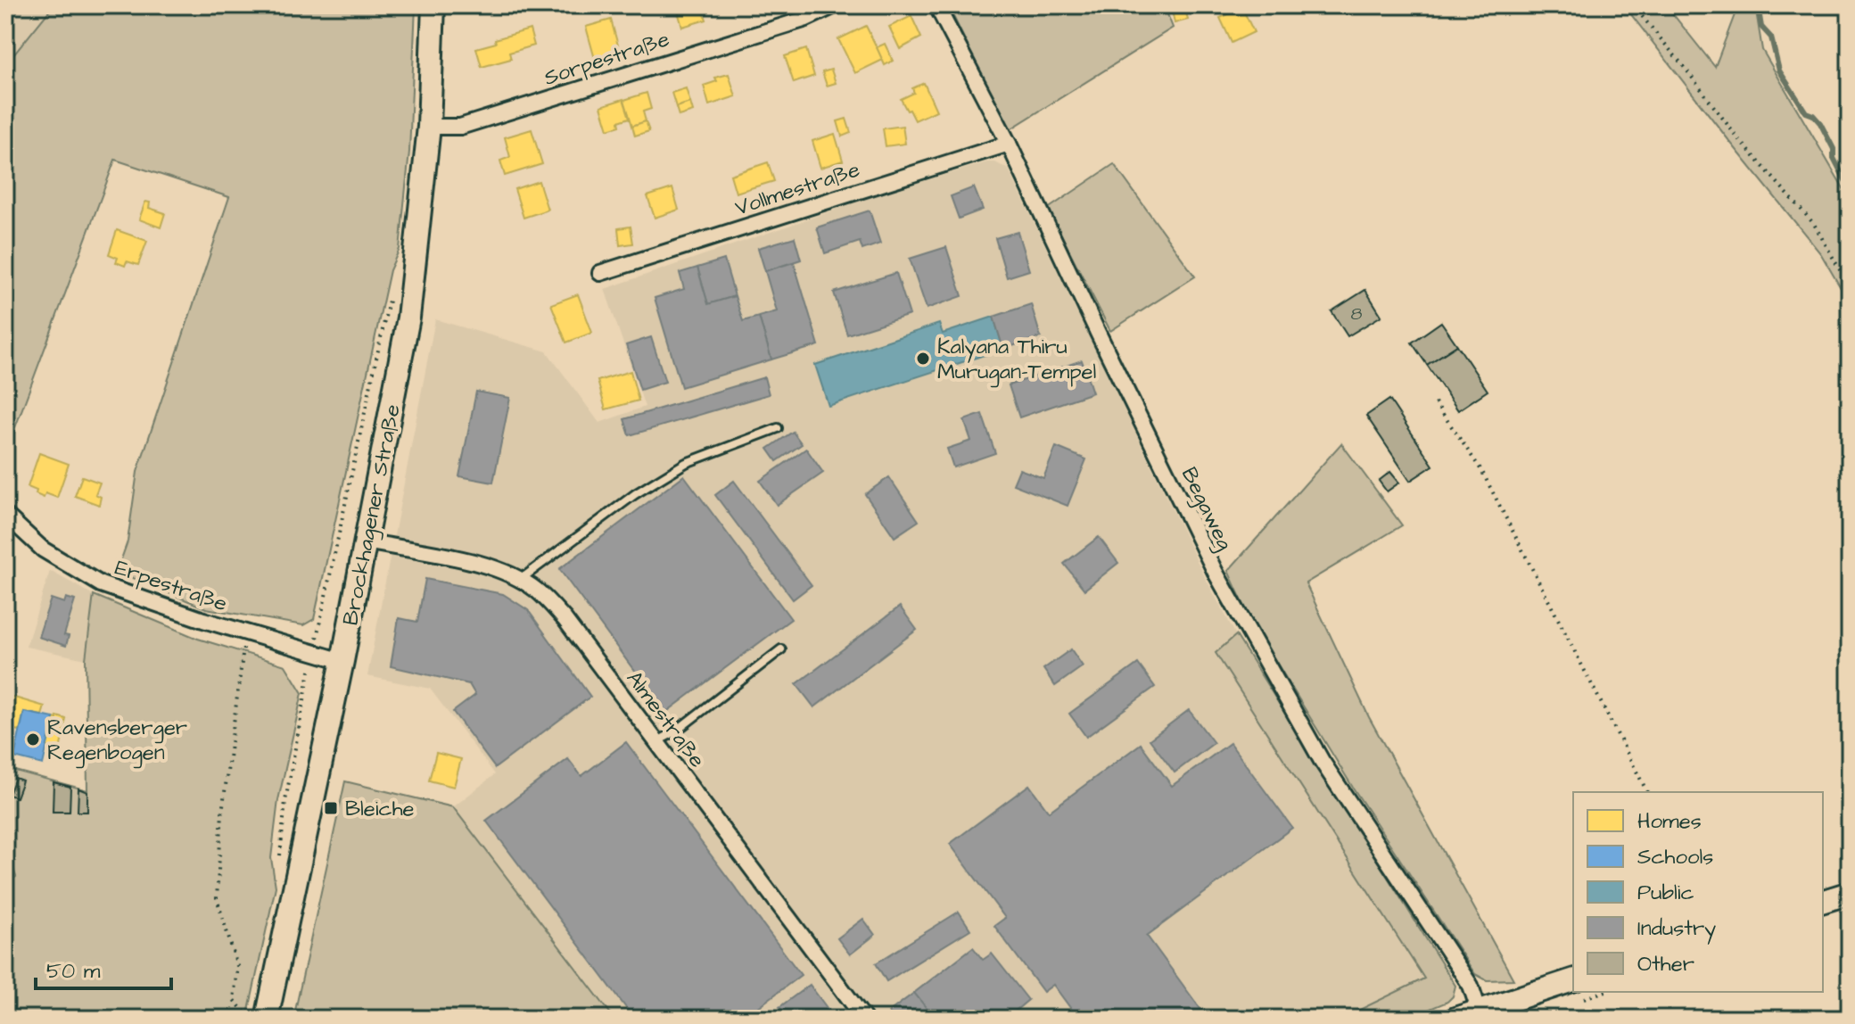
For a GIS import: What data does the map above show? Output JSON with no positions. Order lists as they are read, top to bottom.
{
  "streets": {
    "main road": ["Brockhagener Straße"],
    "street": [
      "Sorpestraße",
      "Vollmestraße",
      "Begaweg",
      "Erpestraße",
      "Almestraße"
    ]
  },
  "crossings": [
    ["Sorpestraße", "Brockhagener Straße"],
    ["Vollmestraße", "Begaweg"],
    ["Brockhagener Straße", "Erpestraße"],
    ["Brockhagener Straße", "Almestraße"]
  ],
  "places": {
    "other": ["Kalyana Thiru Murugan-Tempel", "Ravensberger Regenbogen"],
    "transit": ["Bleiche"]
  },
  "house_numbers": ["8"],
  "legend": [
    "Homes",
    "Schools",
    "Public",
    "Industry",
    "Other"
  ],
  "scale_bar": "50 m"
}
